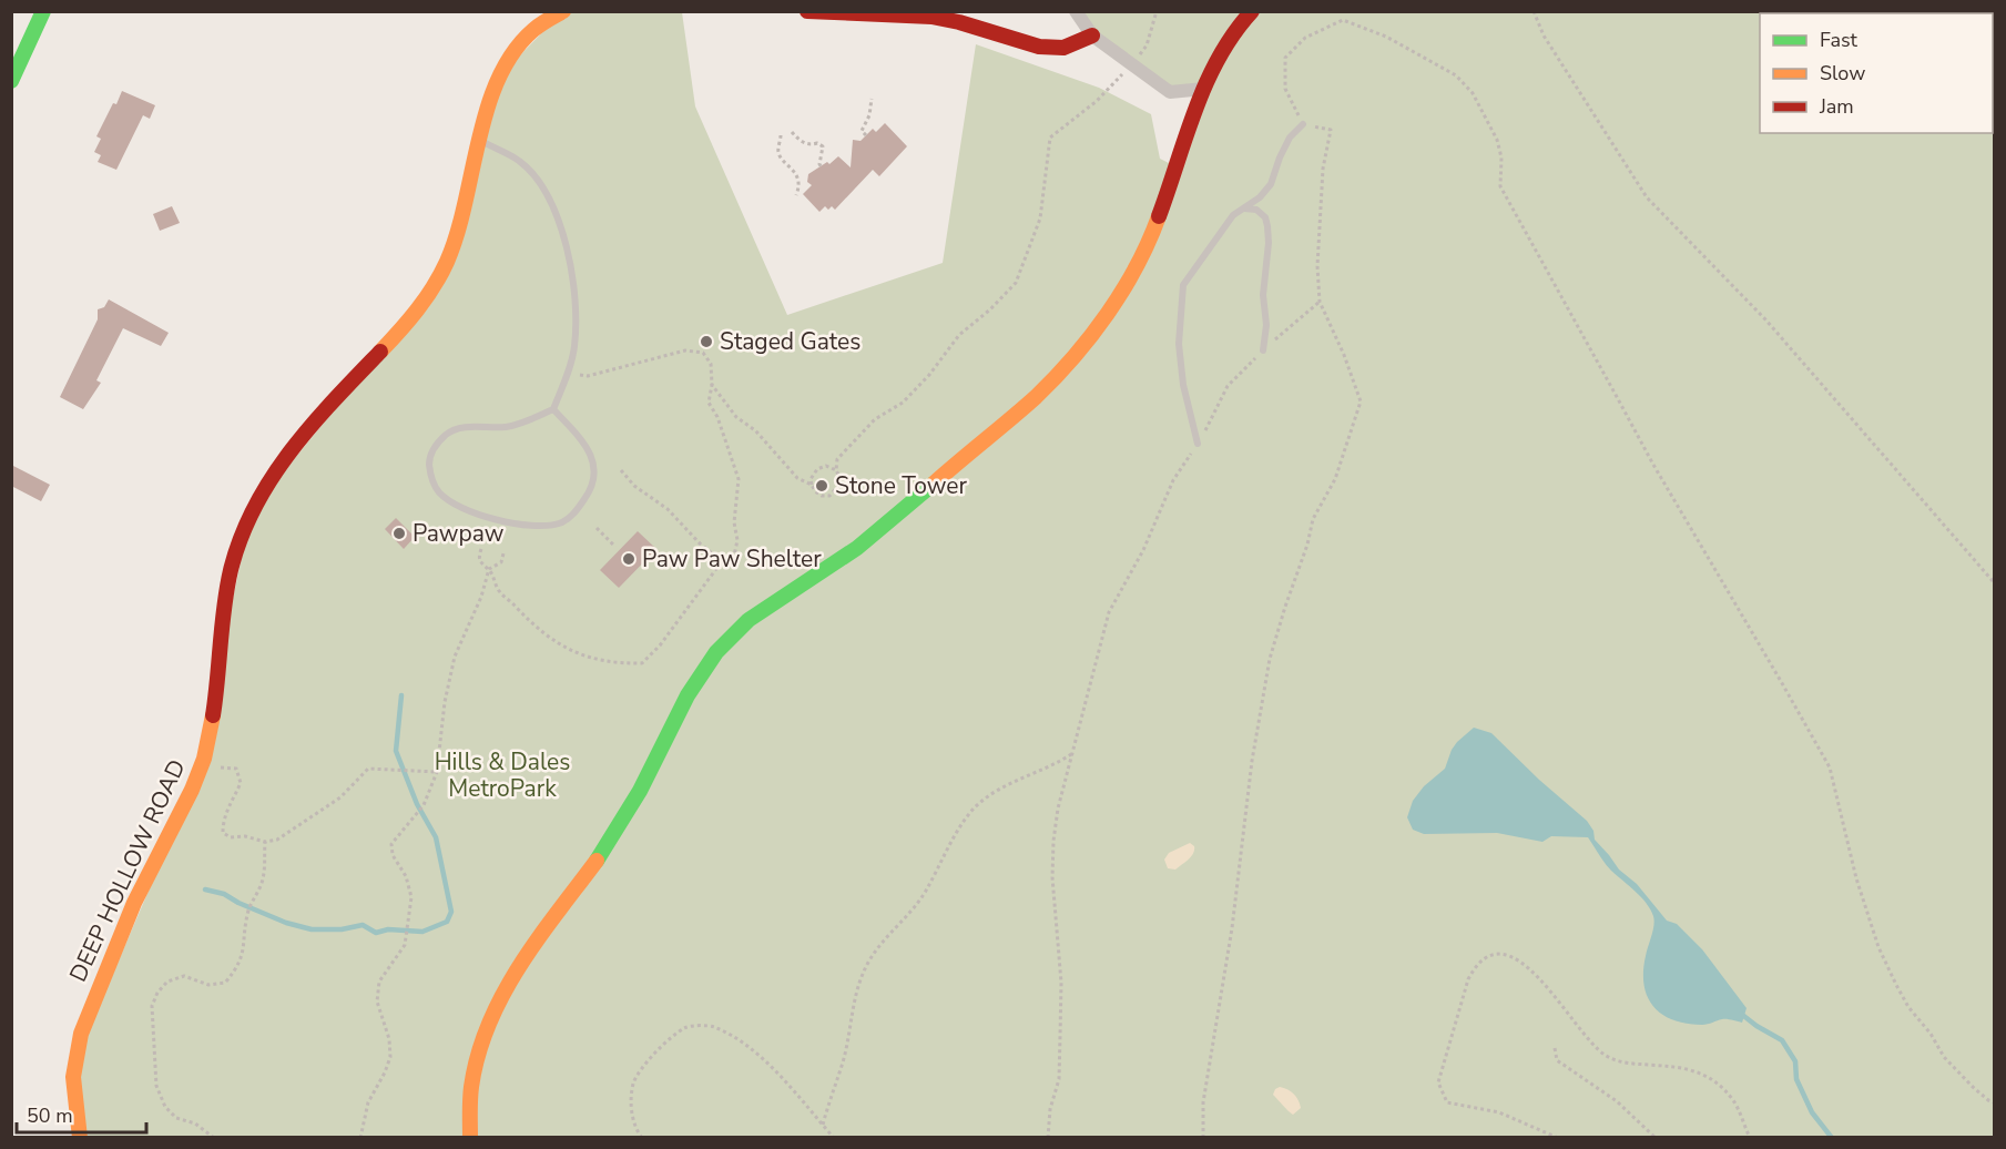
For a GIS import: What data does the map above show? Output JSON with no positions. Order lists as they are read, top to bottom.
{
  "streets": {
    "street": ["DEEP HOLLOW ROAD"]
  },
  "parks": ["Hills & Dales MetroPark"],
  "places": [
    "Staged Gates",
    "Stone Tower",
    "Pawpaw",
    "Paw Paw Shelter"
  ],
  "legend": ["Fast", "Slow", "Jam"],
  "scale_bar": "50 m"
}
